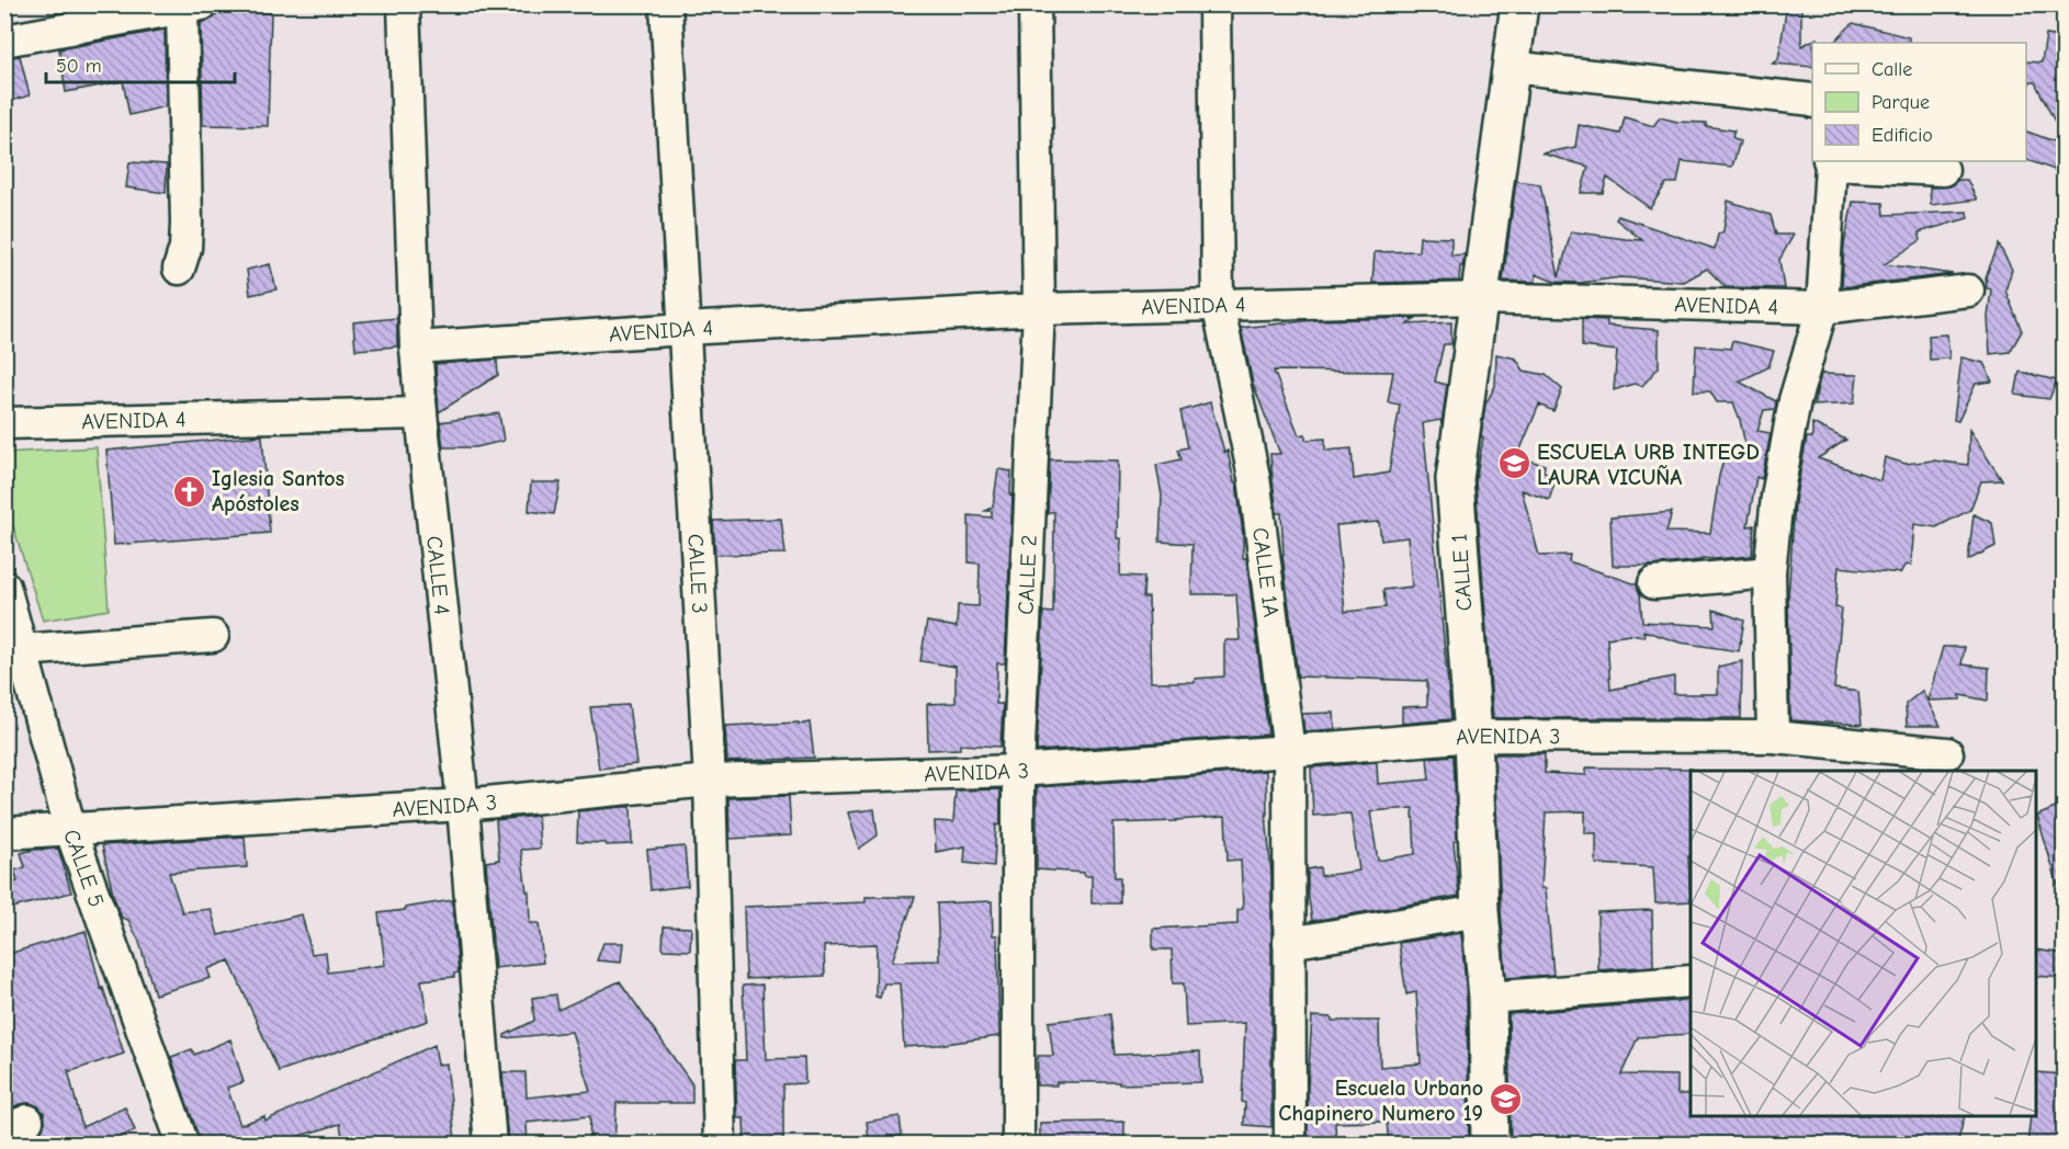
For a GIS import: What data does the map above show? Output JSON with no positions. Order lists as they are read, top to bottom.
{
  "streets": {
    "street": [
      "AVENIDA 4",
      "CALLE 1",
      "CALLE 1A",
      "CALLE 3",
      "CALLE 2",
      "CALLE 4",
      "AVENIDA 3",
      "CALLE 5"
    ]
  },
  "crossings": [
    ["AVENIDA 4", "CALLE 1"],
    ["AVENIDA 4", "CALLE 1A"],
    ["AVENIDA 4", "CALLE 3"],
    ["AVENIDA 4", "CALLE 2"],
    ["AVENIDA 4", "CALLE 4"],
    ["CALLE 1", "AVENIDA 3"],
    ["CALLE 1A", "AVENIDA 3"],
    ["CALLE 3", "AVENIDA 3"],
    ["CALLE 2", "AVENIDA 3"],
    ["CALLE 4", "AVENIDA 3"],
    ["AVENIDA 3", "CALLE 5"]
  ],
  "places": {
    "school or university": ["ESCUELA URB INTEGD LAURA VICUÑA", "Escuela Urbano Chapinero Numero 19"],
    "church": ["Iglesia Santos Apóstoles"]
  },
  "legend": ["Calle", "Parque", "Edificio"],
  "scale_bar": "50 m"
}
